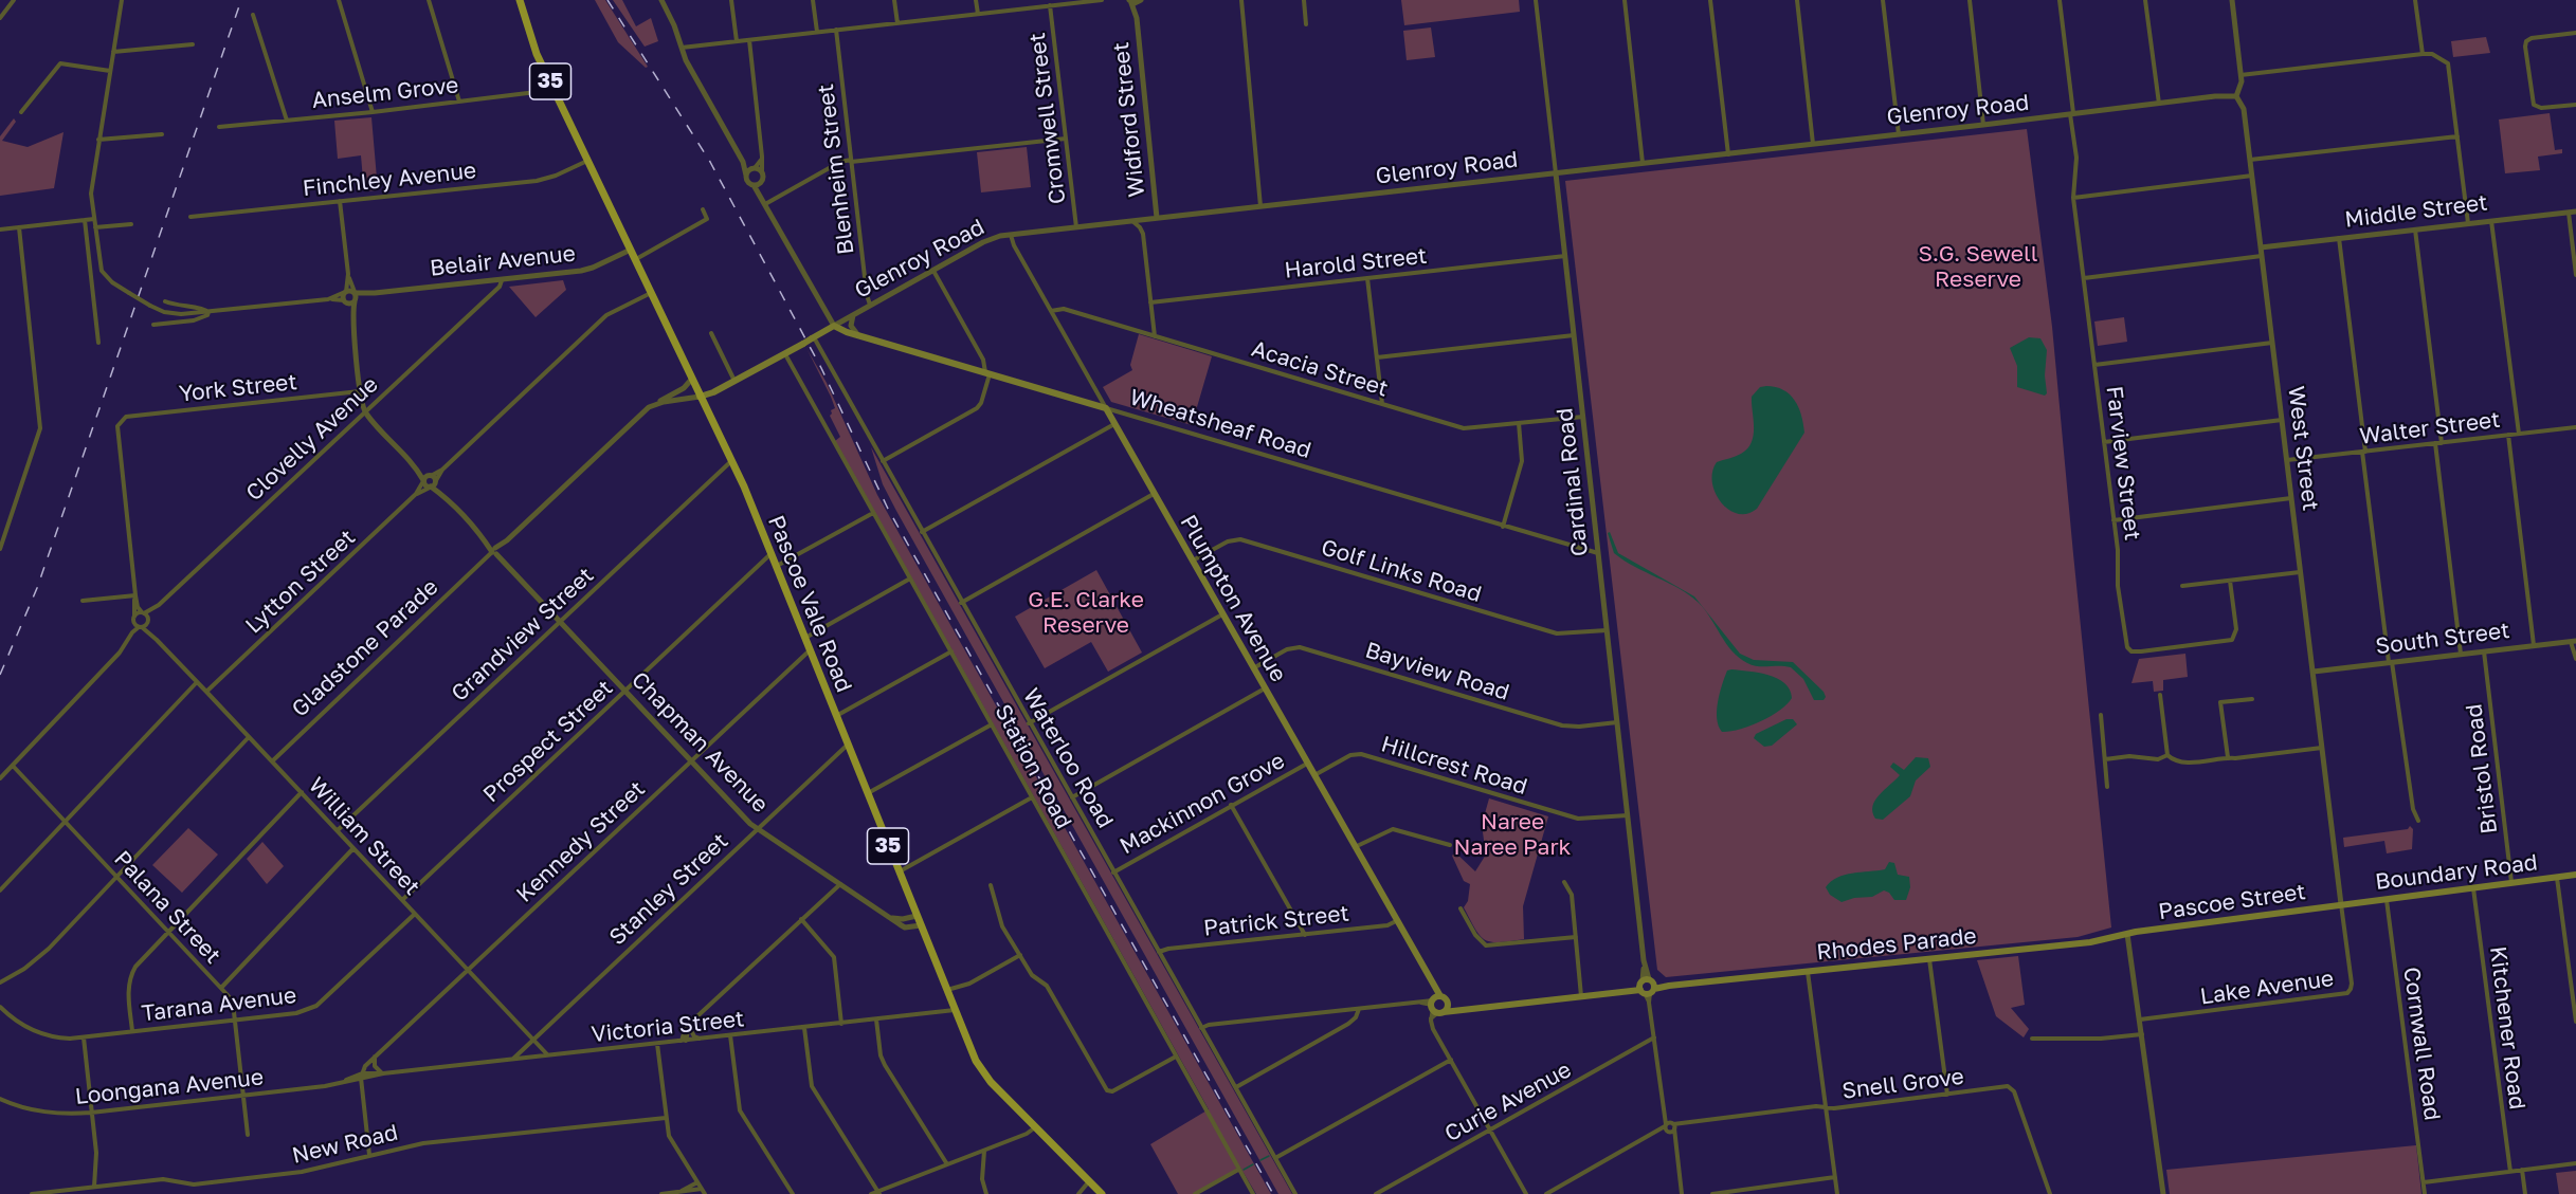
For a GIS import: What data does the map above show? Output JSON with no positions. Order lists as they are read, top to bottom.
{
  "streets": {
    "main road": [
      "35",
      "Glenroy Road",
      "Wheatsheaf Road",
      "Plumpton Avenue",
      "Pascoe Vale Road",
      "Boundary Road",
      "Pascoe Street",
      "Rhodes Parade"
    ],
    "street": [
      "Anselm Grove",
      "Cromwell Street",
      "Widford Street",
      "Blenheim Street",
      "Finchley Avenue",
      "Middle Street",
      "Belair Avenue",
      "Harold Street",
      "Acacia Street",
      "York Street",
      "Walter Street",
      "Clovelly Avenue",
      "West Street",
      "Farview Street",
      "Cardinal Road",
      "Golf Links Road",
      "Lytton Street",
      "Grandview Street",
      "South Street",
      "Gladstone Parade",
      "Bayview Road",
      "Prospect Street",
      "Chapman Avenue",
      "Waterloo Road",
      "Hillcrest Road",
      "Station Road",
      "Bristol Road",
      "Mackinnon Grove",
      "William Street",
      "Kennedy Street",
      "Stanley Street",
      "Palana Street",
      "Patrick Street",
      "Lake Avenue",
      "Tarana Avenue",
      "Victoria Street",
      "Kitchener Road",
      "Cornwall Road",
      "Snell Grove",
      "Loongana Avenue",
      "Curie Avenue",
      "New Road"
    ]
  },
  "crossings": [
    ["Anselm Grove", "Pascoe Vale Road"],
    ["Glenroy Road", "Cromwell Street"],
    ["Glenroy Road", "Widford Street"],
    ["Glenroy Road", "Blenheim Street"],
    ["Glenroy Road", "Wheatsheaf Road"],
    ["Glenroy Road", "West Street"],
    ["Glenroy Road", "Farview Street"],
    ["Glenroy Road", "Cardinal Road"],
    ["Glenroy Road", "Plumpton Avenue"],
    ["Glenroy Road", "Pascoe Vale Road"],
    ["Glenroy Road", "Waterloo Road"],
    ["Glenroy Road", "Station Road"],
    ["Finchley Avenue", "Pascoe Vale Road"],
    ["Middle Street", "West Street"],
    ["Belair Avenue", "Clovelly Avenue"],
    ["Belair Avenue", "Pascoe Vale Road"],
    ["Harold Street", "Cardinal Road"],
    ["Acacia Street", "Cardinal Road"],
    ["Acacia Street", "Plumpton Avenue"],
    ["Wheatsheaf Road", "Cardinal Road"],
    ["Wheatsheaf Road", "Plumpton Avenue"],
    ["Walter Street", "West Street"],
    ["Clovelly Avenue", "Chapman Avenue"],
    ["Clovelly Avenue", "William Street"],
    ["West Street", "South Street"],
    ["West Street", "Boundary Road"],
    ["West Street", "Pascoe Street"],
    ["West Street", "Lake Avenue"],
    ["Cardinal Road", "Golf Links Road"],
    ["Cardinal Road", "Bayview Road"],
    ["Cardinal Road", "Hillcrest Road"],
    ["Cardinal Road", "Rhodes Parade"],
    ["Golf Links Road", "Plumpton Avenue"],
    ["Lytton Street", "Pascoe Vale Road"],
    ["Lytton Street", "Chapman Avenue"],
    ["Lytton Street", "William Street"],
    ["Plumpton Avenue", "Bayview Road"],
    ["Plumpton Avenue", "Hillcrest Road"],
    ["Plumpton Avenue", "Mackinnon Grove"],
    ["Plumpton Avenue", "Patrick Street"],
    ["Plumpton Avenue", "Rhodes Parade"],
    ["Pascoe Vale Road", "Grandview Street"],
    ["Pascoe Vale Road", "Gladstone Parade"],
    ["Pascoe Vale Road", "Prospect Street"],
    ["Pascoe Vale Road", "Chapman Avenue"],
    ["Pascoe Vale Road", "Kennedy Street"],
    ["Pascoe Vale Road", "Stanley Street"],
    ["Pascoe Vale Road", "Victoria Street"],
    ["Grandview Street", "Chapman Avenue"],
    ["Grandview Street", "William Street"],
    ["South Street", "Bristol Road"],
    ["Gladstone Parade", "Chapman Avenue"],
    ["Gladstone Parade", "William Street"],
    ["Prospect Street", "Chapman Avenue"],
    ["Prospect Street", "William Street"],
    ["Chapman Avenue", "Kennedy Street"],
    ["Chapman Avenue", "Stanley Street"],
    ["Waterloo Road", "Mackinnon Grove"],
    ["Waterloo Road", "Patrick Street"],
    ["Bristol Road", "Boundary Road"],
    ["William Street", "Kennedy Street"],
    ["William Street", "Stanley Street"],
    ["William Street", "Tarana Avenue"],
    ["William Street", "Victoria Street"],
    ["Kennedy Street", "Victoria Street"],
    ["Kennedy Street", "Loongana Avenue"],
    ["Boundary Road", "Pascoe Street"],
    ["Boundary Road", "Lake Avenue"],
    ["Boundary Road", "Kitchener Road"],
    ["Boundary Road", "Cornwall Road"],
    ["Stanley Street", "Victoria Street"],
    ["Pascoe Street", "Rhodes Parade"],
    ["Pascoe Street", "Lake Avenue"],
    ["Palana Street", "Tarana Avenue"],
    ["Palana Street", "Loongana Avenue"],
    ["Victoria Street", "Loongana Avenue"]
  ],
  "parks": ["S.G. Sewell Reserve", "G.E. Clarke Reserve", "Naree Naree Park"]
}
